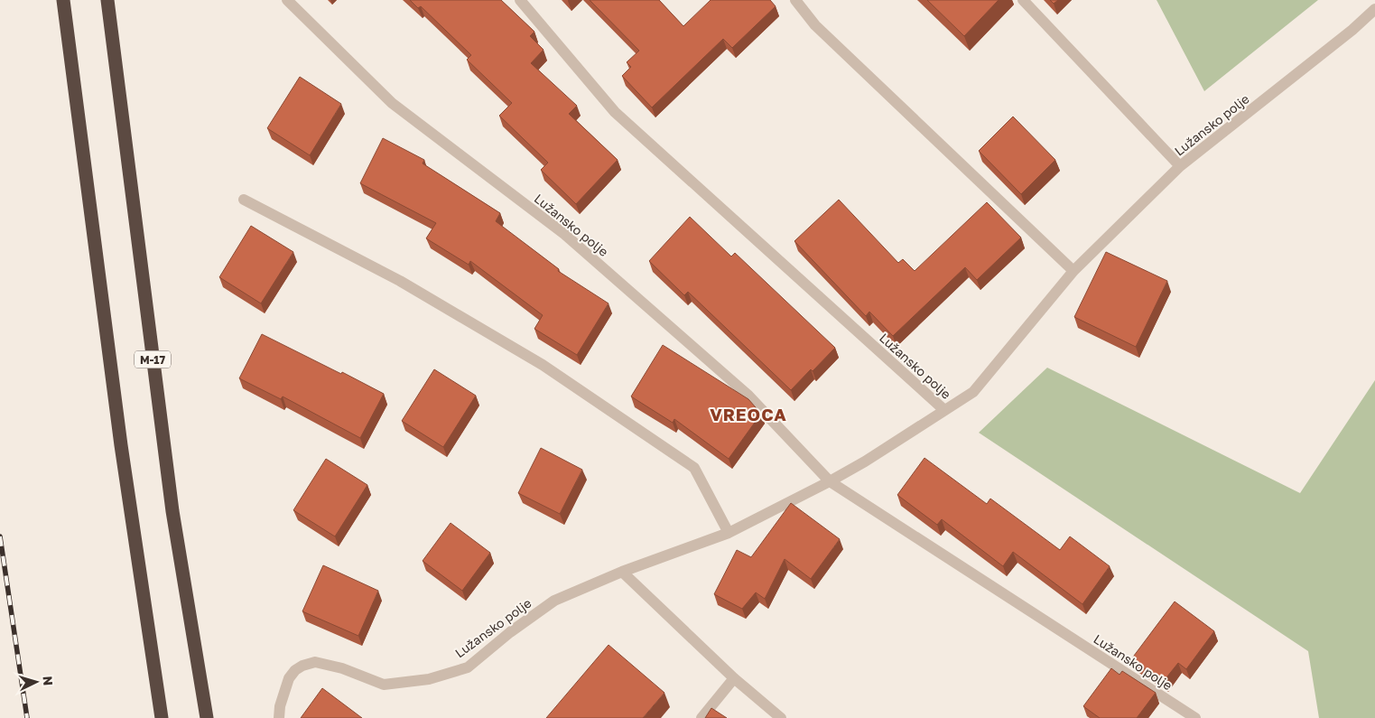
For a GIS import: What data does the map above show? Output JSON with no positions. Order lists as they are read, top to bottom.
{
  "streets": {
    "highway": ["M-17"],
    "street": ["Lužansko polje"]
  },
  "districts": ["VREOCA"],
  "north": "right"
}
